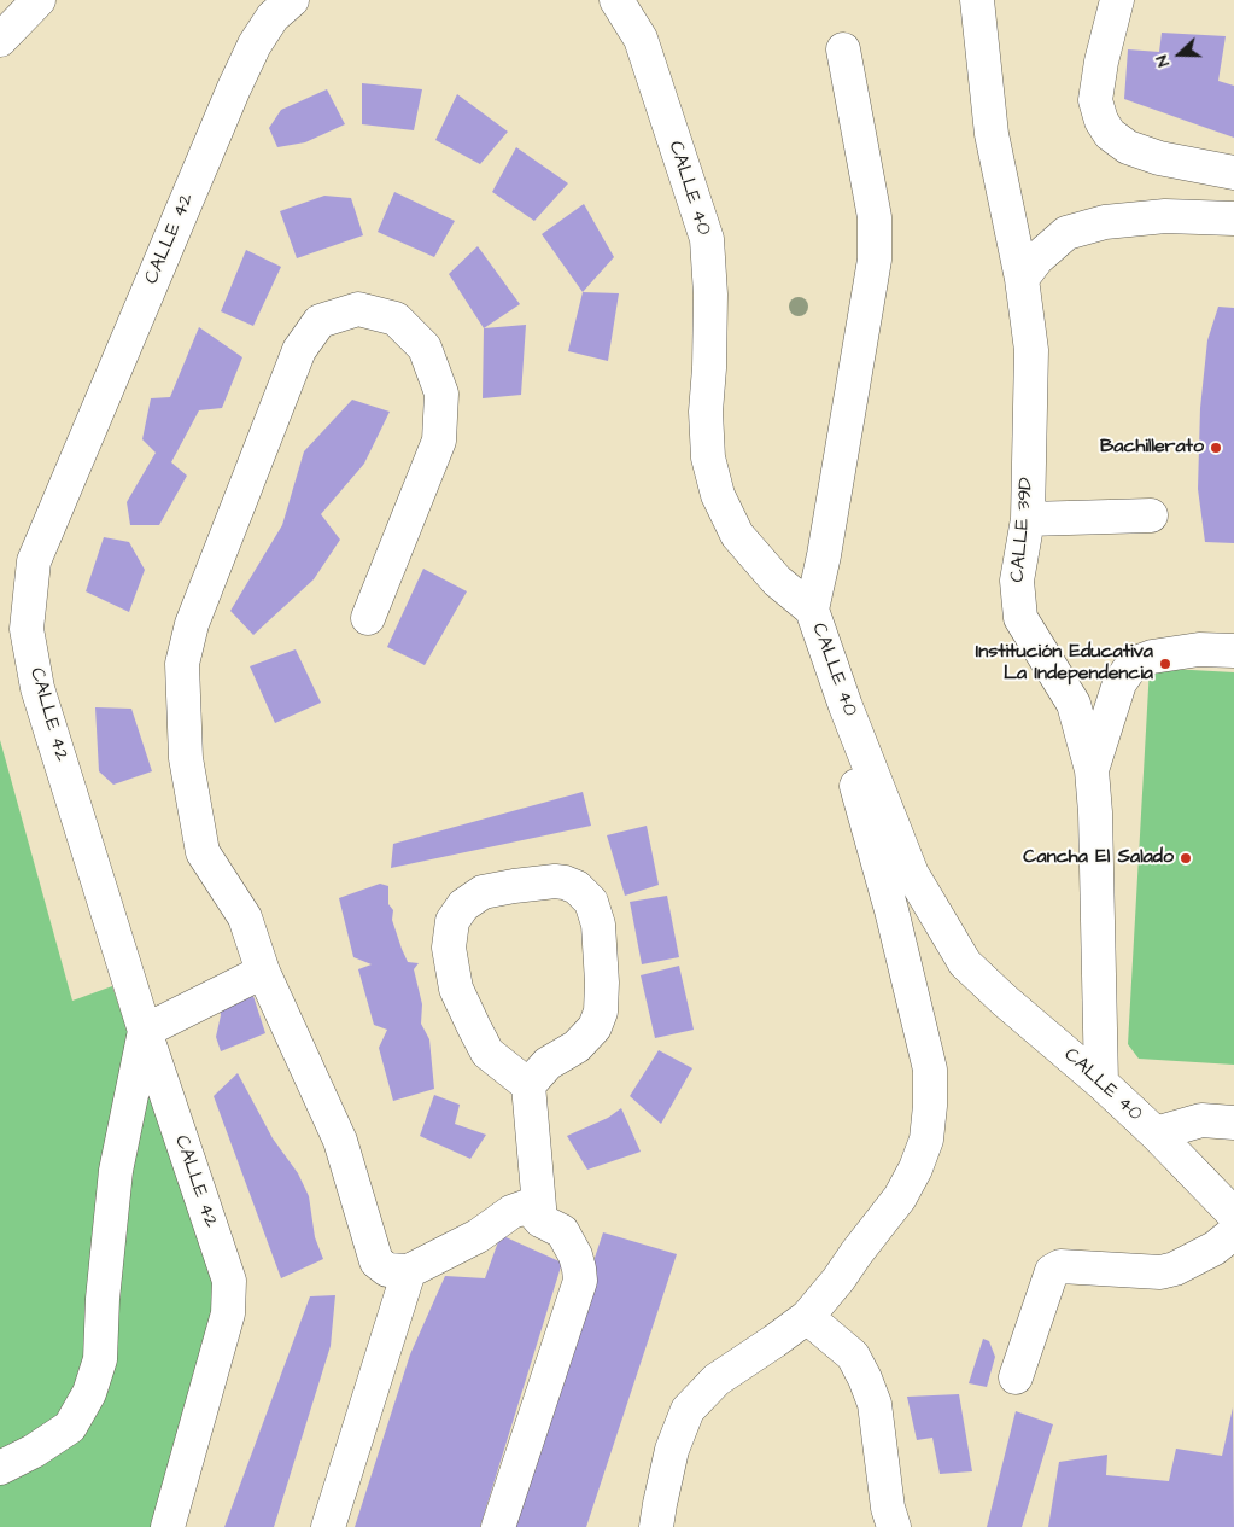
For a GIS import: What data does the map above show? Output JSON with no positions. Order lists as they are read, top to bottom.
{
  "streets": {
    "street": ["CALLE 40", "CALLE 42", "CALLE 39D"]
  },
  "crossings": [
    ["CALLE 40", "CALLE 39D"]
  ],
  "places": ["Bachillerato", "Institución Educativa La Independencia", "Cancha El Salado"],
  "north": "left"
}
